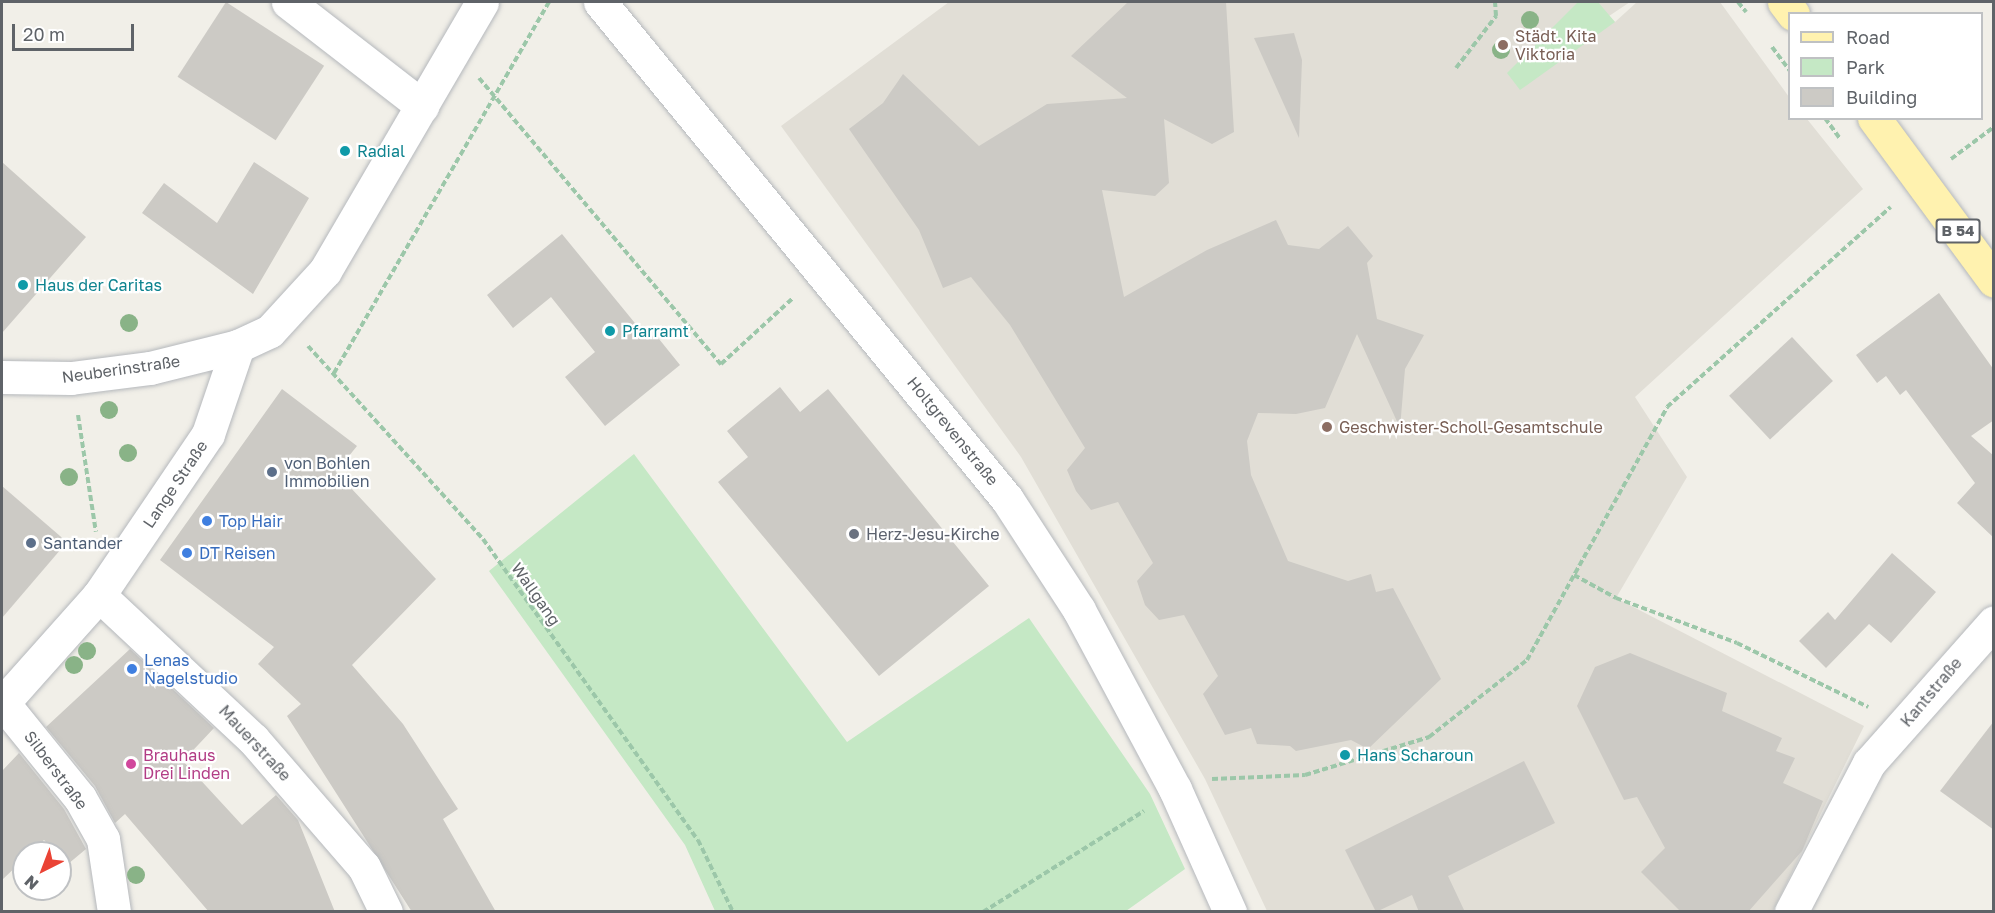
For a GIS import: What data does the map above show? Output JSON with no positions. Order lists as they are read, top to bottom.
{
  "streets": {
    "main road": ["B 54"],
    "street": [
      "Neuberinstraße",
      "Holtgrevenstraße",
      "Lange Straße",
      "Kantstraße",
      "Mauerstraße",
      "Silberstraße"
    ],
    "path": ["Wallgang"]
  },
  "crossings": [
    ["Neuberinstraße", "Lange Straße"],
    ["Lange Straße", "Mauerstraße"],
    ["Lange Straße", "Silberstraße"]
  ],
  "places": [
    "Städt. Kita Viktoria",
    "Radial",
    "Haus der Caritas",
    "Pfarramt",
    "Geschwister-Scholl-Gesamtschule",
    "von Bohlen Immobilien",
    "Top Hair",
    "Herz-Jesu-Kirche",
    "Santander",
    "DT Reisen",
    "Lenas Nagelstudio",
    "Hans Scharoun",
    "Brauhaus Drei Linden"
  ],
  "legend": ["Road", "Park", "Building"],
  "scale_bar": "20 m",
  "north": "bottom left"
}
